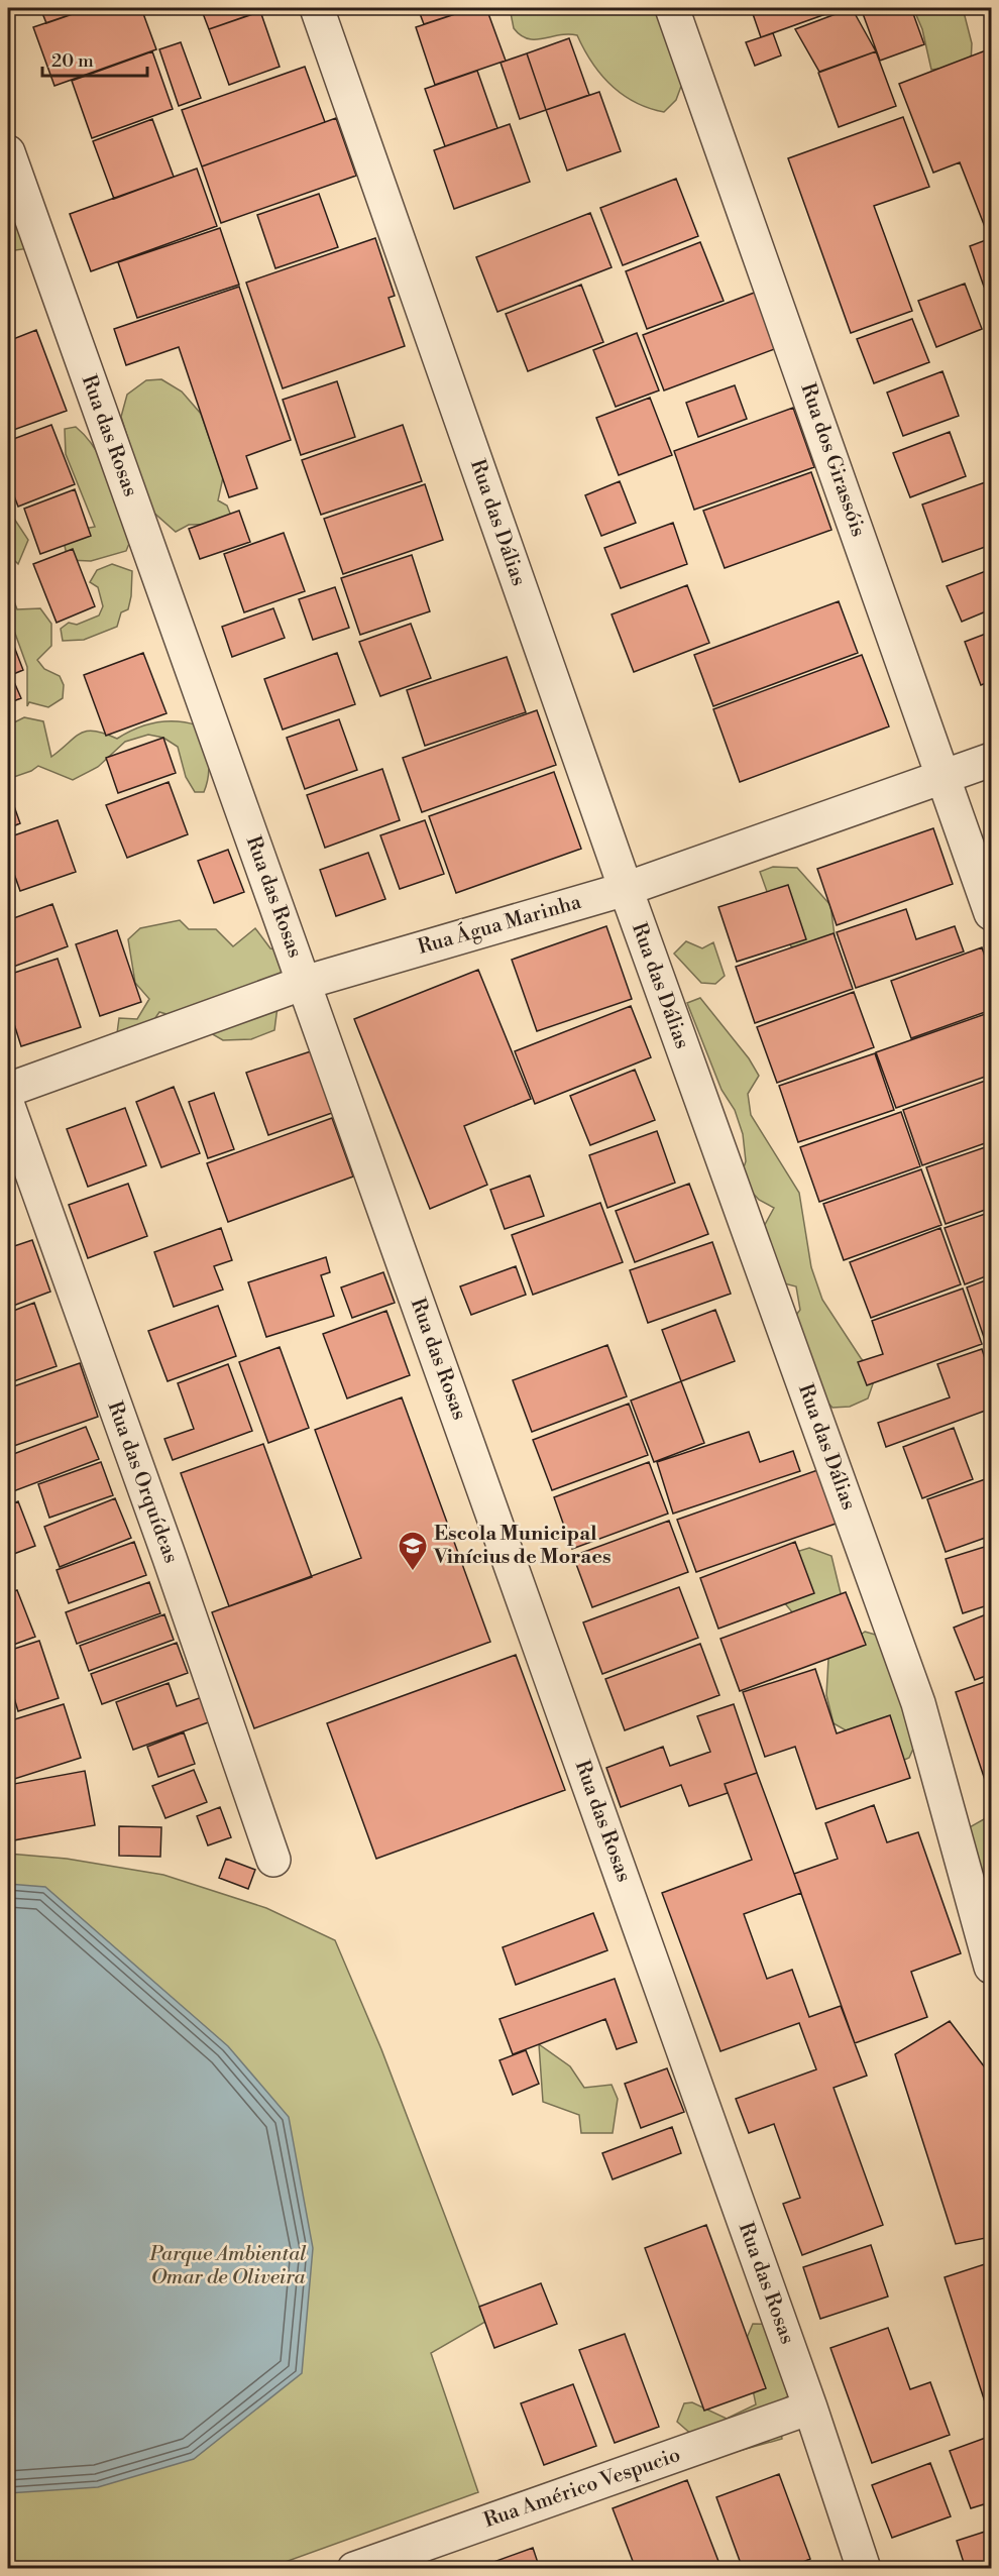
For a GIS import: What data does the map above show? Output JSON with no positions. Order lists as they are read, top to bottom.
{
  "streets": {
    "street": [
      "Rua das Rosas",
      "Rua dos Girassóis",
      "Rua das Dálias",
      "Rua Água Marinha",
      "Rua das Orquídeas",
      "Rua Américo Vespucio"
    ]
  },
  "crossings": [
    ["Rua das Rosas", "Rua Água Marinha"],
    ["Rua das Rosas", "Rua Américo Vespucio"],
    ["Rua dos Girassóis", "Rua Água Marinha"],
    ["Rua das Dálias", "Rua Água Marinha"]
  ],
  "parks": ["Parque Ambiental Omar de Oliveira"],
  "places": {
    "school or university": ["Escola Municipal Vinícius de Moraes"]
  },
  "scale_bar": "20 m"
}
